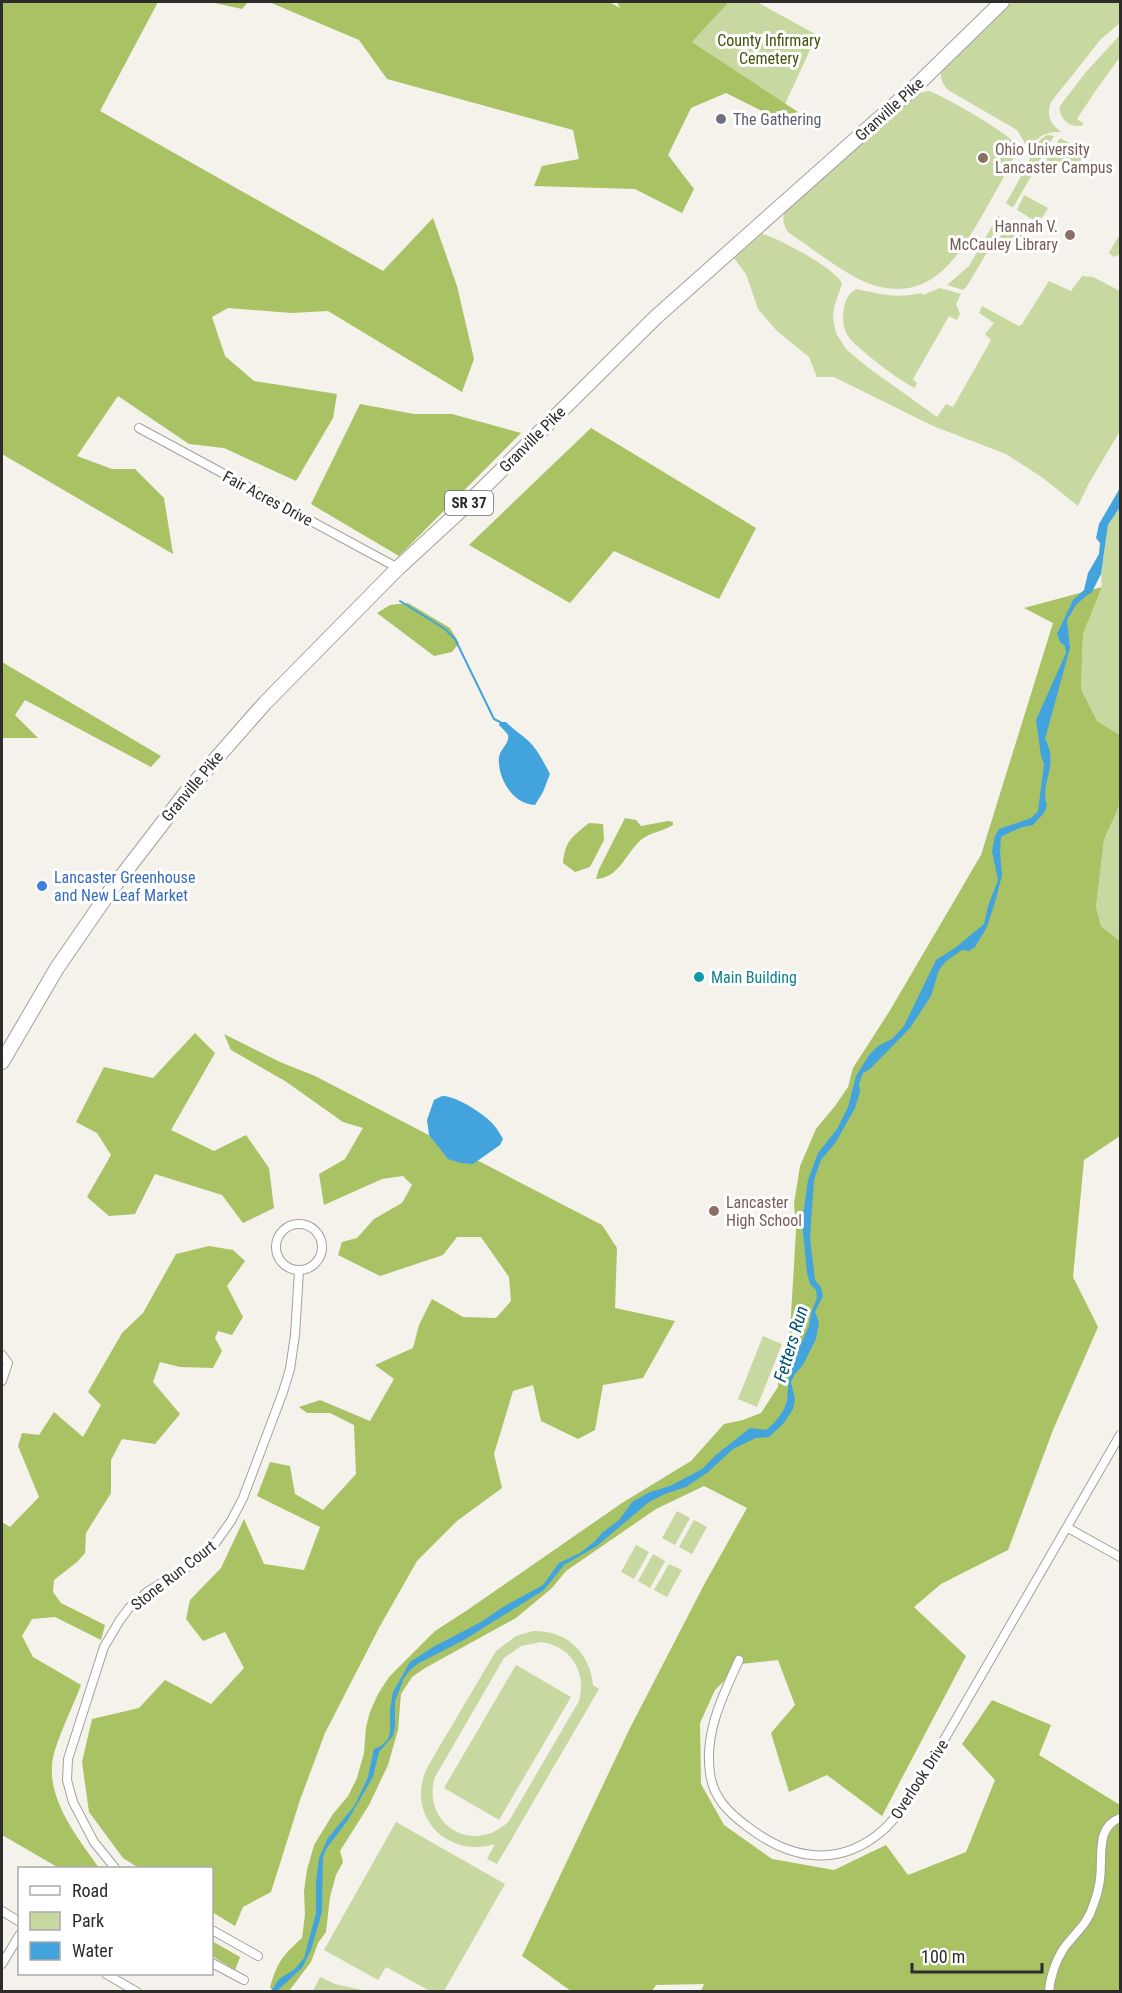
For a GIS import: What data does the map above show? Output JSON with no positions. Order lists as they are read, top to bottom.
{
  "streets": {
    "highway": ["Granville Pike", "SR 37"],
    "street": ["Fair Acres Drive", "Stone Run Court", "Overlook Drive"]
  },
  "crossings": [
    ["Granville Pike", "Fair Acres Drive"]
  ],
  "water": ["Fetters Run"],
  "parks": ["County Infirmary Cemetery"],
  "places": [
    "The Gathering",
    "Ohio University Lancaster Campus",
    "Hannah V. McCauley Library",
    "Lancaster Greenhouse and New Leaf Market",
    "Main Building",
    "Lancaster High School"
  ],
  "legend": ["Road", "Park", "Water"],
  "scale_bar": "100 m"
}
